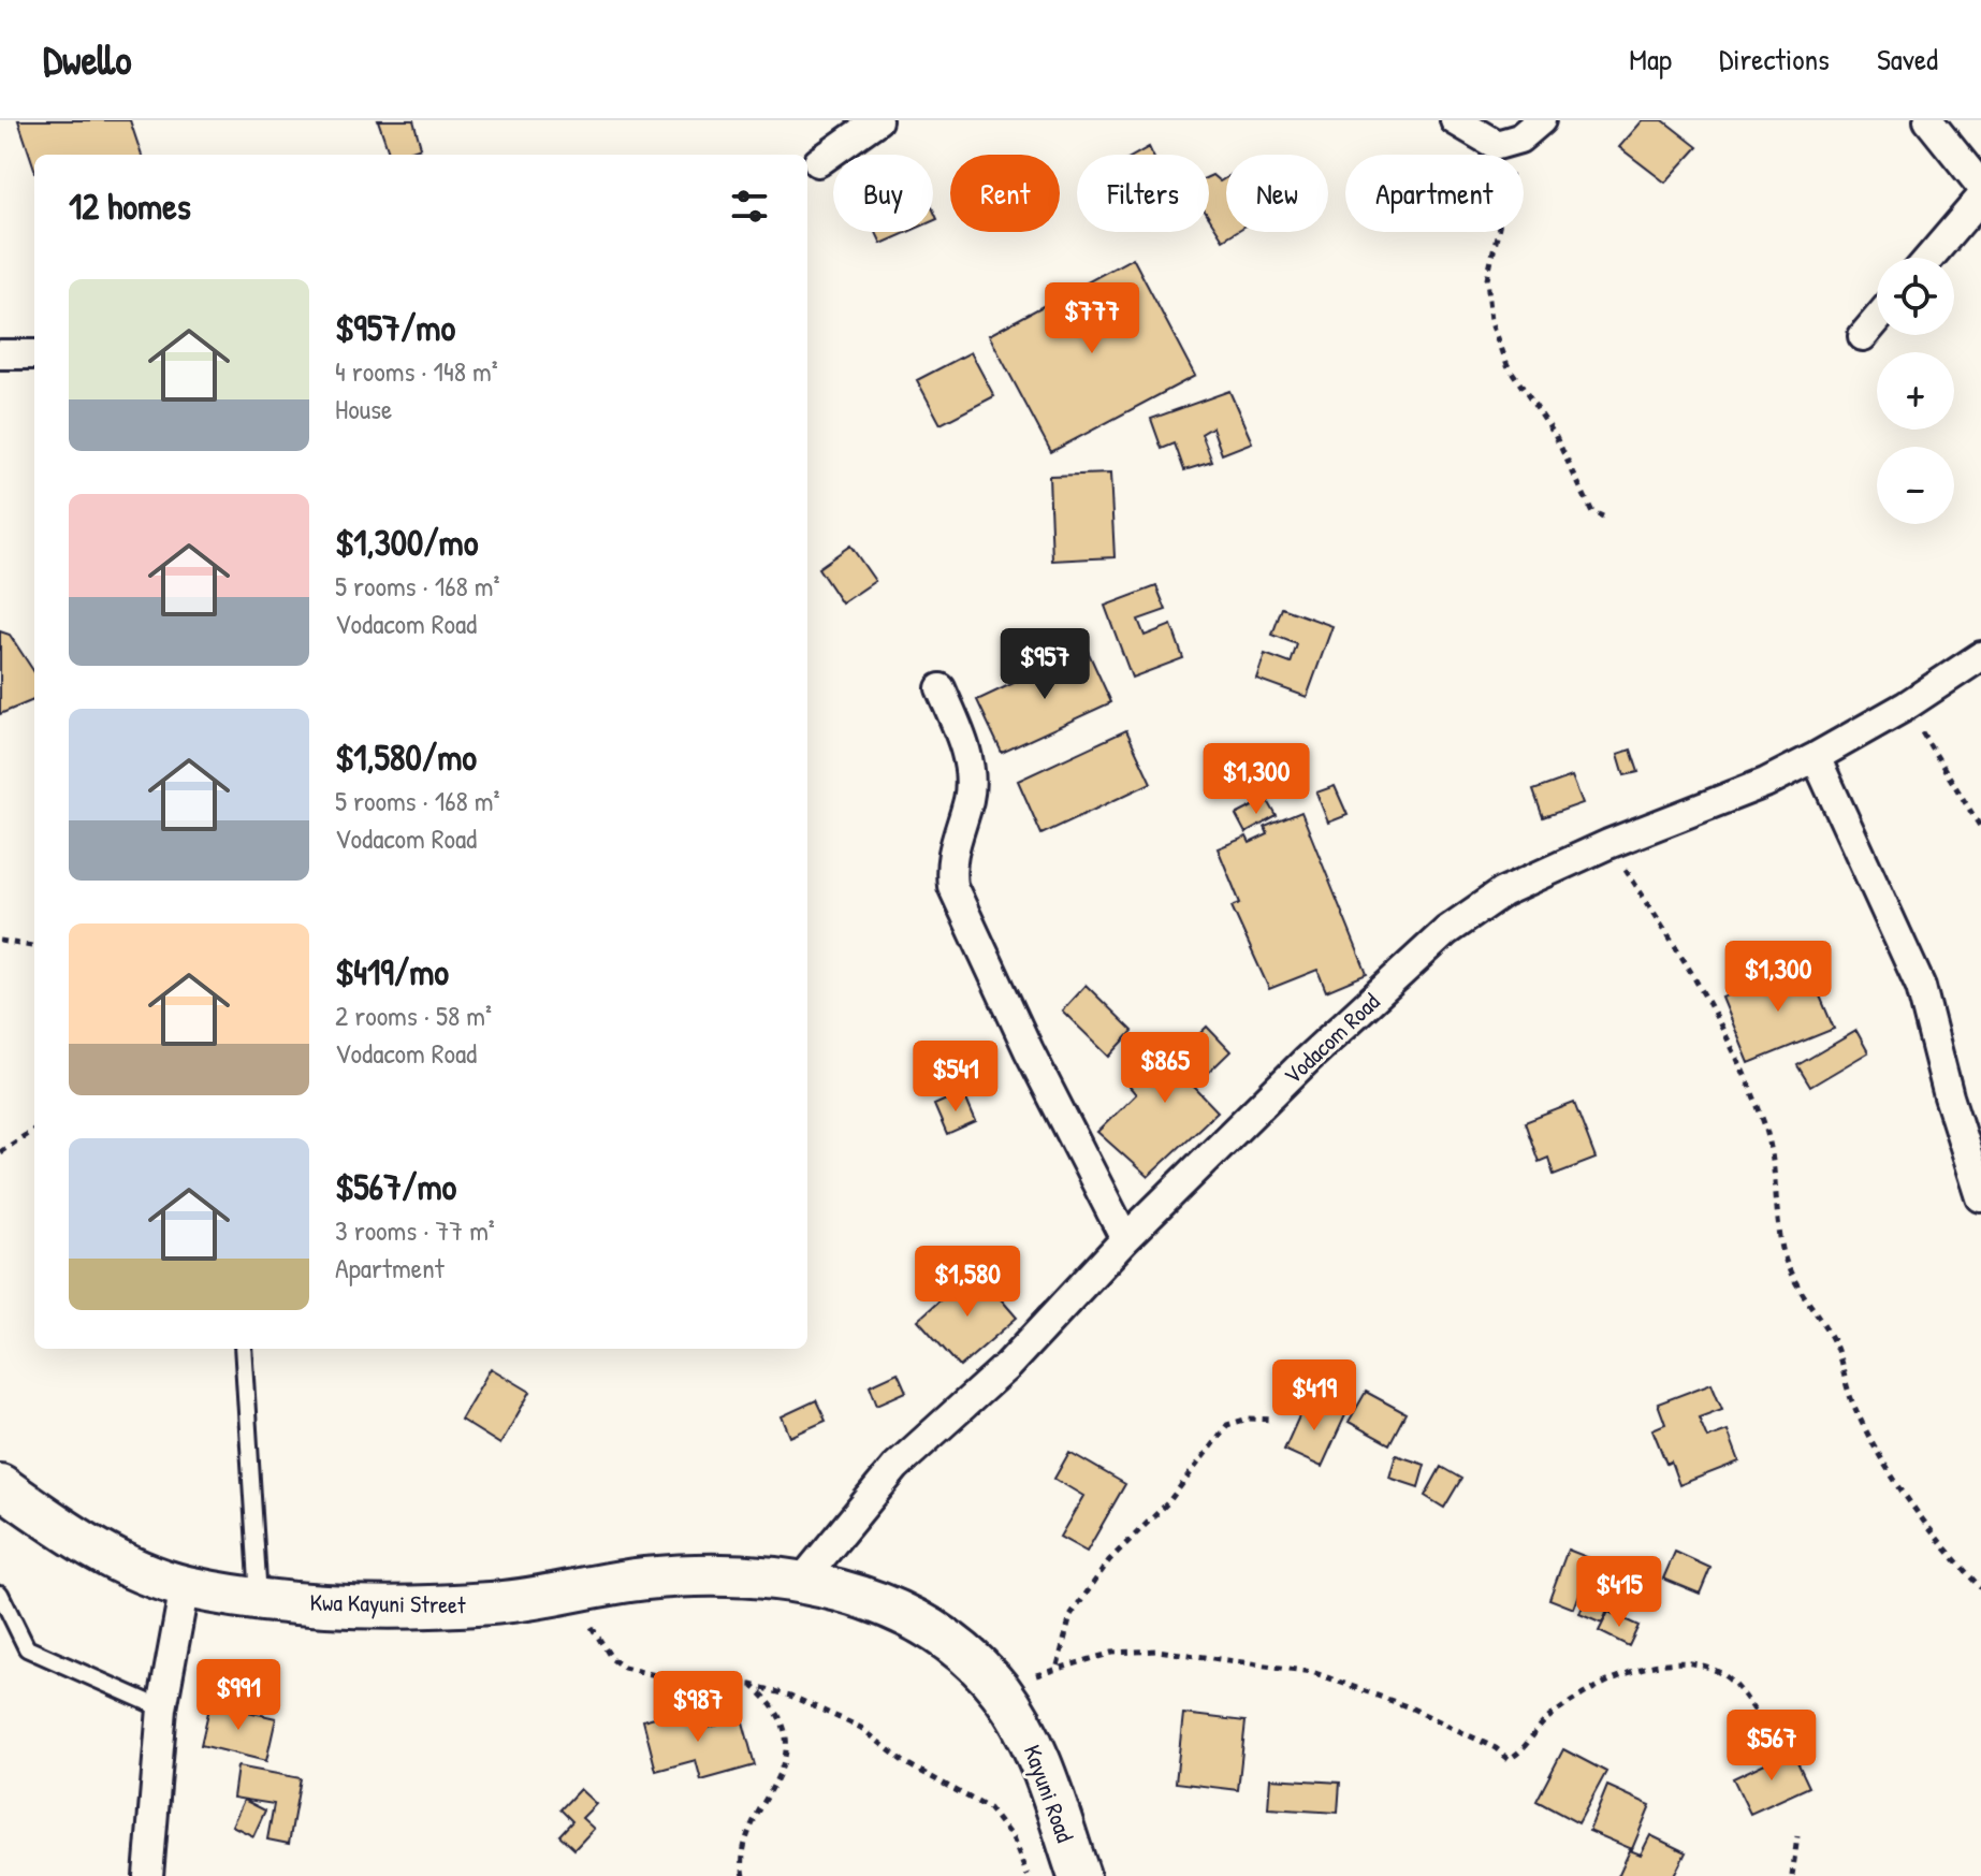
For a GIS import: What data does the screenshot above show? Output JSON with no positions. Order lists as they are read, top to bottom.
{
  "streets": {
    "street": ["Vodacom Road", "Kwa Kayuni Street", "Kayuni Road"]
  },
  "crossings": [
    ["Vodacom Road", "Kwa Kayuni Street"],
    ["Vodacom Road", "Kayuni Road"],
    ["Kwa Kayuni Street", "Kayuni Road"]
  ],
  "page": {
    "header": "Dwello",
    "nav": ["Map", "Directions", "Saved"],
    "chip": [
      "Buy",
      "Rent",
      "Filters",
      "New",
      "Apartment"
    ],
    "heading": "12 homes",
    "map_buttons": ["+", "−"],
    "list": [
      {
        "name": "$957/mo",
        "note": "4 rooms · 148 m² · House"
      },
      {
        "name": "$1,300/mo",
        "note": "5 rooms · 168 m² · Vodacom Road"
      },
      {
        "name": "$1,580/mo",
        "note": "5 rooms · 168 m² · Vodacom Road"
      },
      {
        "name": "$419/mo",
        "note": "2 rooms · 58 m² · Vodacom Road"
      },
      {
        "name": "$567/mo",
        "note": "3 rooms · 77 m² · Apartment"
      }
    ],
    "price": [
      "$777",
      "$957",
      "$1,300",
      "$1,300",
      "$865",
      "$541",
      "$1,580",
      "$419",
      "$415",
      "$991",
      "$987",
      "$567"
    ]
  }
}
